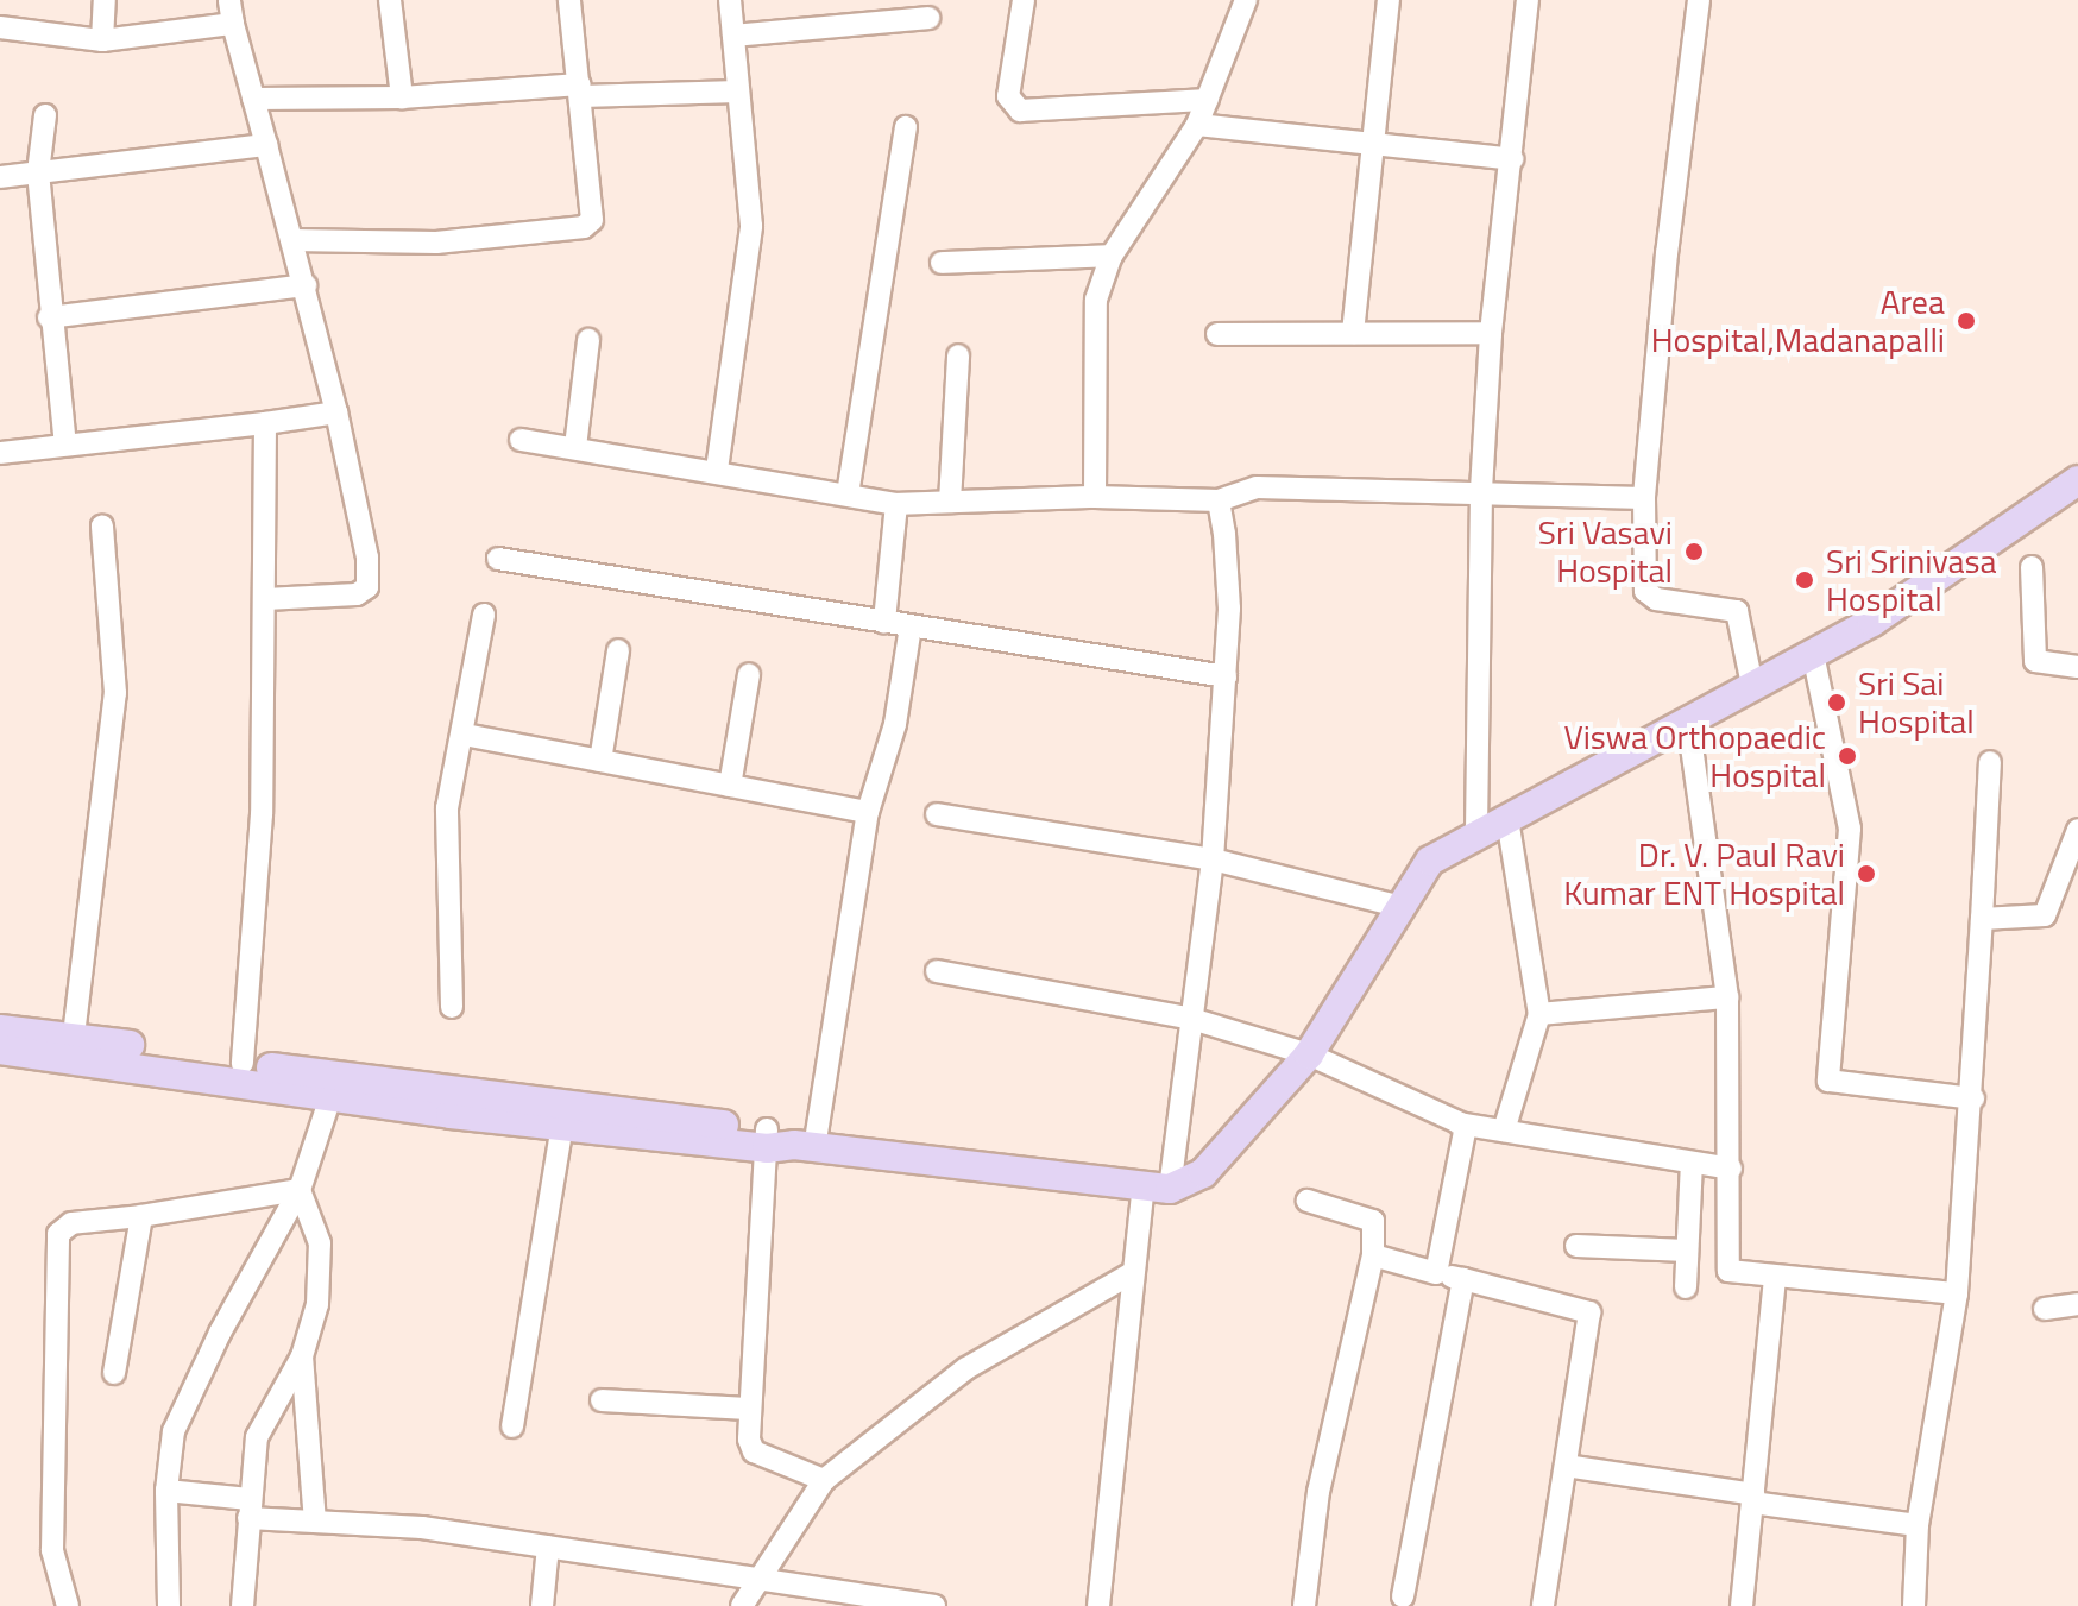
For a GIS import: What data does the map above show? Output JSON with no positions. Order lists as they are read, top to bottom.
{
  "places": [
    "Area Hospital,Madanapalli",
    "Sri Vasavi Hospital",
    "Sri Srinivasa Hospital",
    "Sri Sai Hospital",
    "Viswa Orthopaedic Hospital",
    "Dr. V. Paul Ravi Kumar ENT Hospital"
  ]
}
